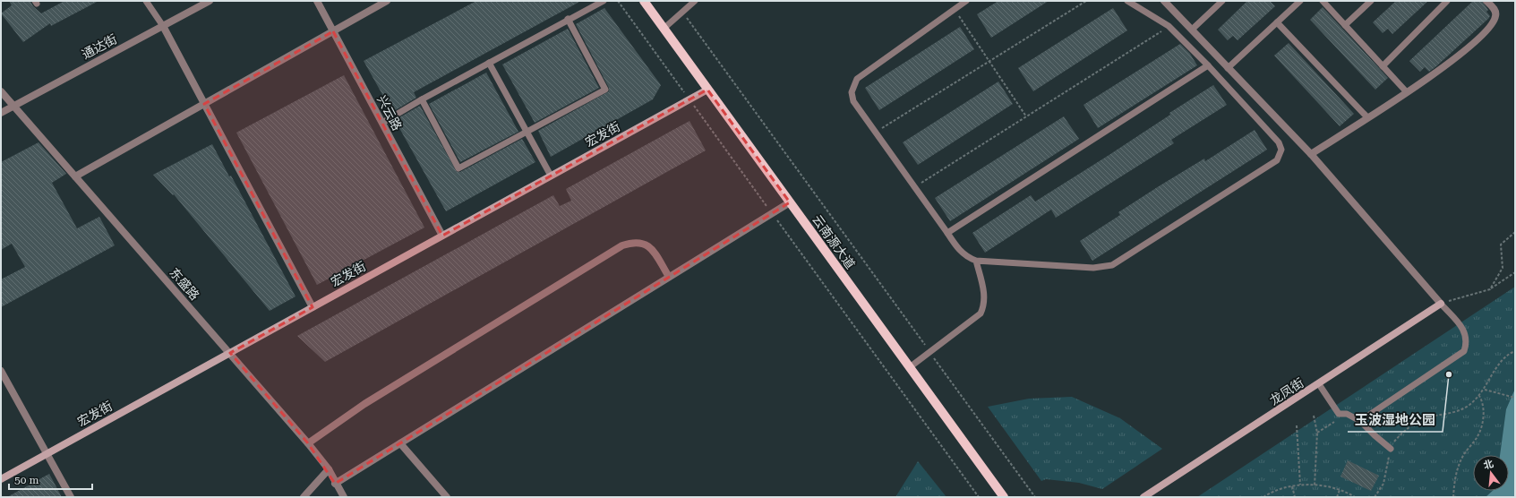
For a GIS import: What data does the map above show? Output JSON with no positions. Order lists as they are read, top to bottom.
{
  "streets": {
    "main road": ["云南源大道"],
    "street": [
      "通达街",
      "兴云路",
      "宏发街",
      "东盛路",
      "龙凤街"
    ]
  },
  "crossings": [
    ["通达街", "东盛路"],
    ["兴云路", "宏发街"],
    ["宏发街", "云南源大道"],
    ["宏发街", "东盛路"]
  ],
  "places": ["玉波湿地公园"],
  "scale_bar": "50 m",
  "north": "top"
}
